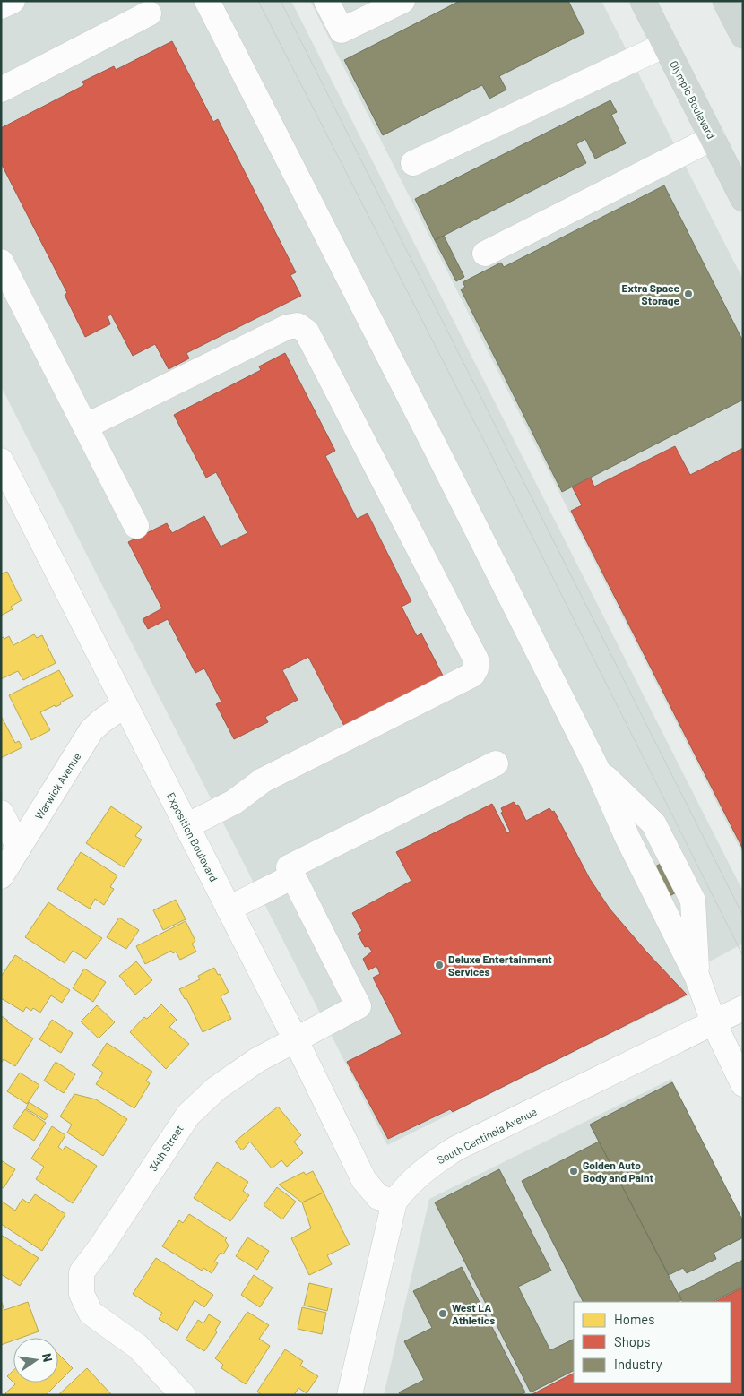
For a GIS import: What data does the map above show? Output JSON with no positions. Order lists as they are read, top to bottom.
{
  "streets": {
    "main road": ["Olympic Boulevard"],
    "street": [
      "Warwick Avenue",
      "Exposition Boulevard",
      "South Centinela Avenue",
      "34th Street"
    ]
  },
  "crossings": [
    ["Warwick Avenue", "Exposition Boulevard"],
    ["Exposition Boulevard", "South Centinela Avenue"],
    ["Exposition Boulevard", "34th Street"]
  ],
  "places": [
    "Extra Space Storage",
    "Deluxe Entertainment Services",
    "Golden Auto Body and Paint",
    "West LA Athletics"
  ],
  "legend": ["Homes", "Shops", "Industry"],
  "north": "right"
}
